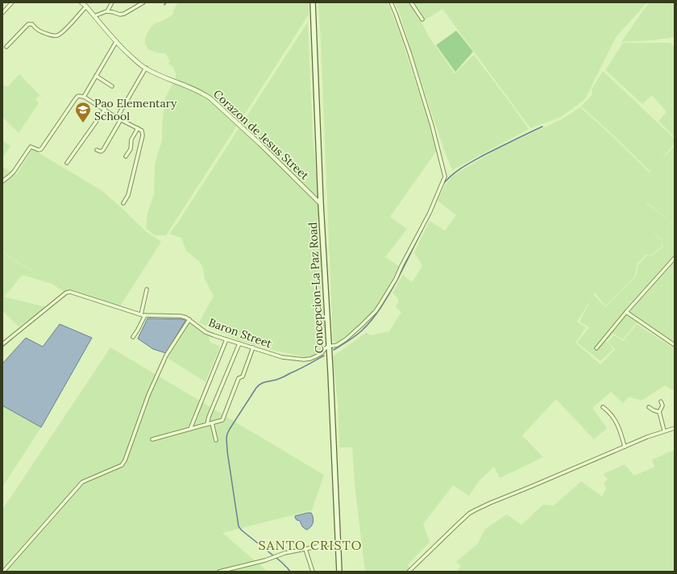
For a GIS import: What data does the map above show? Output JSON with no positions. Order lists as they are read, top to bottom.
{
  "streets": {
    "main road": ["Concepcion-La Paz Road"],
    "street": ["Corazon de Jesus Street", "Baron Street"]
  },
  "crossings": [
    ["Corazon de Jesus Street", "Concepcion-La Paz Road"],
    ["Concepcion-La Paz Road", "Baron Street"]
  ],
  "districts": ["SANTO CRISTO"],
  "places": {
    "school or university": ["Pao Elementary School"]
  }
}
